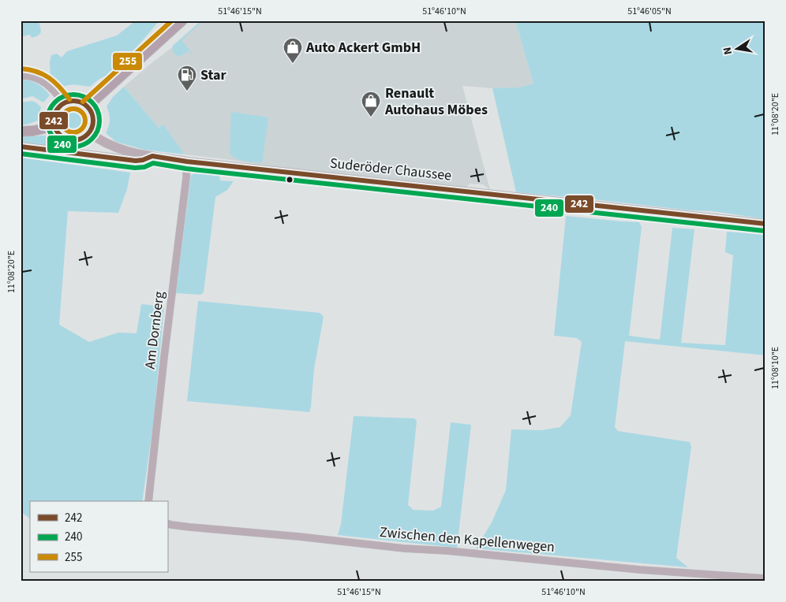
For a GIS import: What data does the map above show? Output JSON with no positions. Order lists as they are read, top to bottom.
{
  "streets": {
    "street": ["Suderöder Chaussee", "Am Dornberg", "Zwischen den Kapellenwegen"]
  },
  "crossings": [
    ["Suderöder Chaussee", "Am Dornberg"]
  ],
  "places": {
    "shop": ["Auto Ackert GmbH", "Renault Autohaus Möbes"],
    "fuel station": ["Star"]
  },
  "lines": ["transit line 255", "transit line 240", "transit line 242"],
  "legend": ["242", "240", "255"],
  "north": "left",
  "coordinates": [
    "51°46'15\"N",
    "51°46'10\"N",
    "51°46'05\"N",
    "11°08'20\"E",
    "11°08'10\"E"
  ]
}
